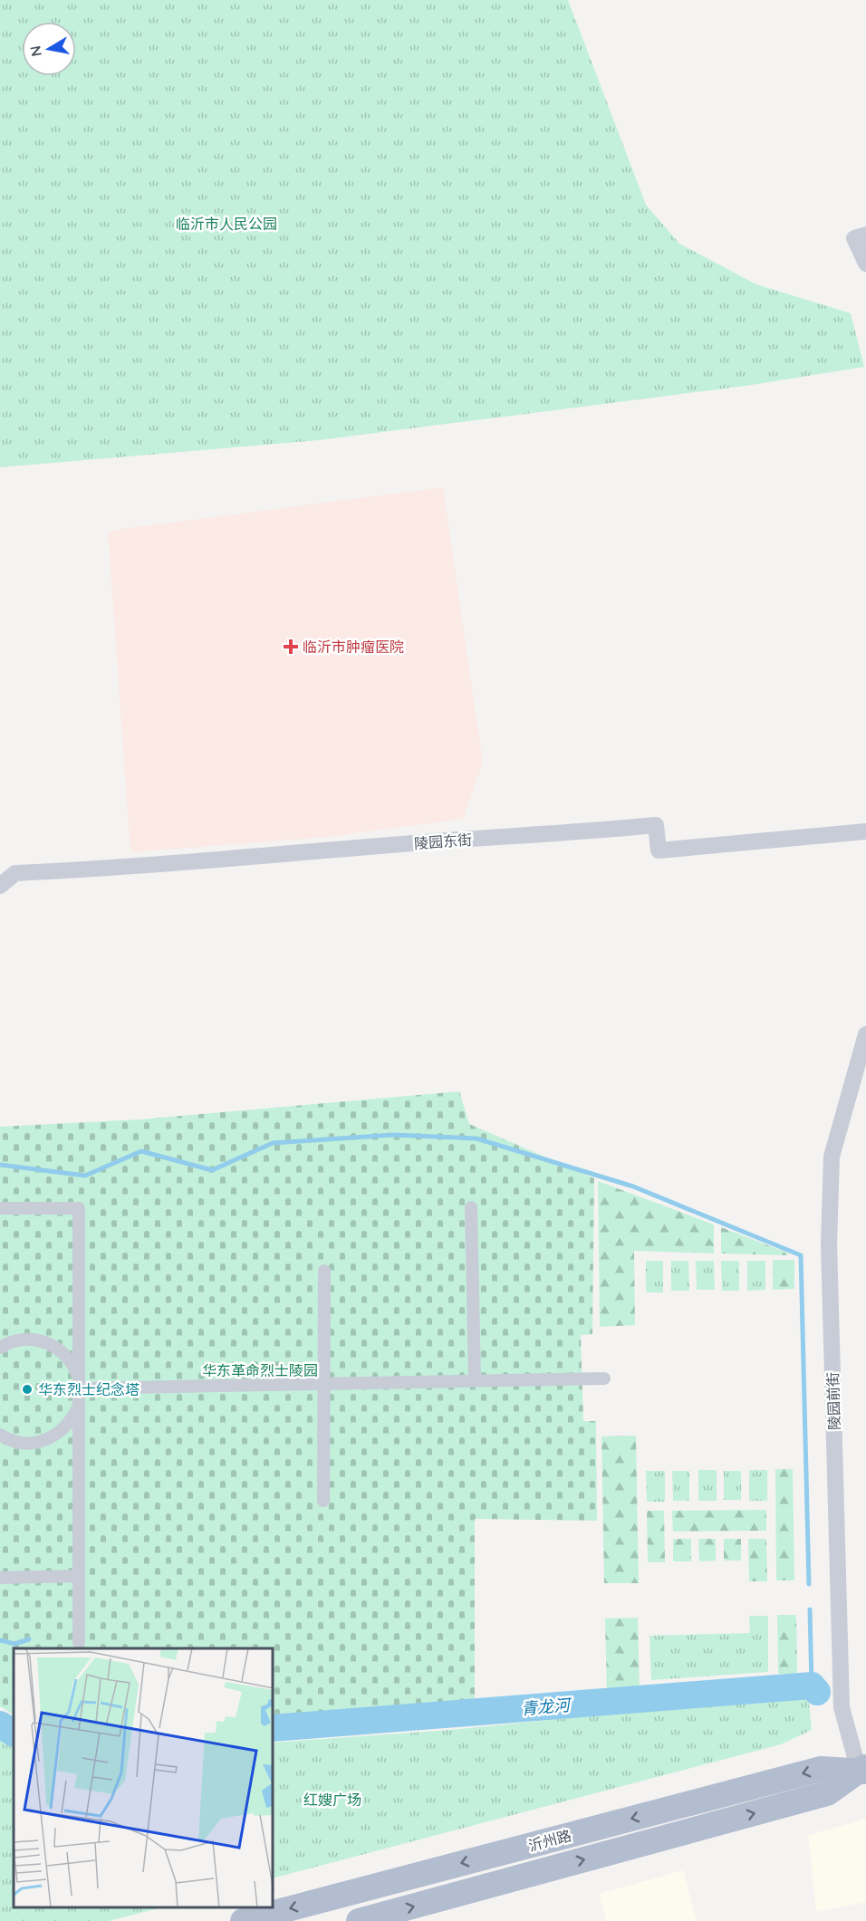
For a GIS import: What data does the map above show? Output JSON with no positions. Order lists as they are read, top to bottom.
{
  "streets": {
    "main road": ["沂州路"],
    "street": ["陵园东街", "陵园前街"]
  },
  "crossings": [
    ["陵园前街", "沂州路"]
  ],
  "water": ["青龙河"],
  "parks": ["临沂市人民公园", "华东革命烈士陵园", "红嫂广场"],
  "places": {
    "health": ["临沂市肿瘤医院"],
    "other": ["华东烈士纪念塔"]
  },
  "north": "left"
}
